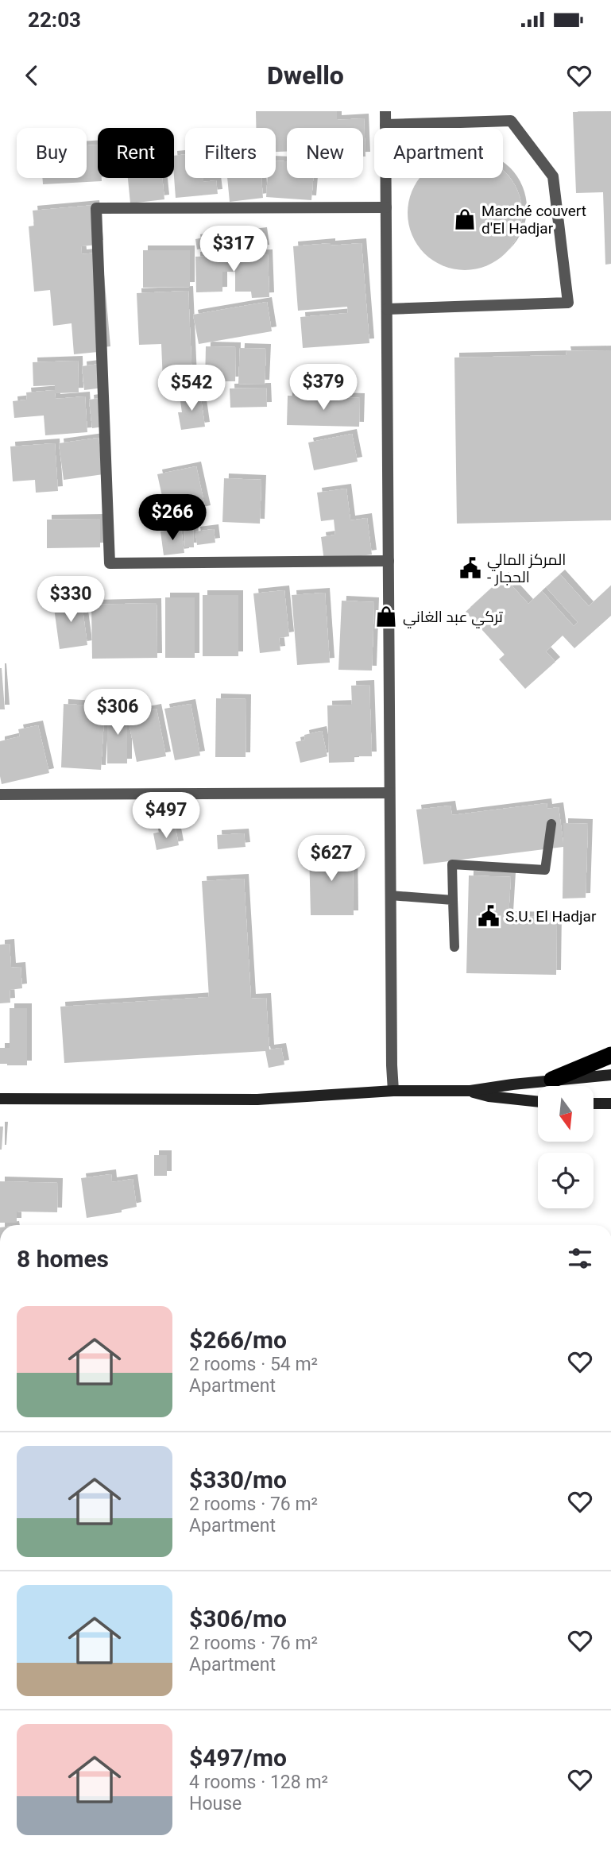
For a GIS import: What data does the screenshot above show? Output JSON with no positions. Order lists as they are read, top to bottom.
{
  "places": {
    "shop": ["Marché couvert d'El Hadjar", "تركي عبد الغاني"],
    "public building": ["المركز المالي - الحجار", "S.U. El Hadjar"]
  },
  "north": "bottom",
  "page": {
    "status": "22:03",
    "header": "Dwello",
    "chip": [
      "Buy",
      "Rent",
      "Filters",
      "New",
      "Apartment"
    ],
    "price": [
      "$317",
      "$379",
      "$542",
      "$266",
      "$330",
      "$306",
      "$497",
      "$627"
    ],
    "heading": "8 homes",
    "list": [
      {
        "name": "$266/mo",
        "note": "2 rooms · 54 m² · Apartment"
      },
      {
        "name": "$330/mo",
        "note": "2 rooms · 76 m² · Apartment"
      },
      {
        "name": "$306/mo",
        "note": "2 rooms · 76 m² · Apartment"
      },
      {
        "name": "$497/mo",
        "note": "4 rooms · 128 m² · House"
      }
    ]
  }
}
